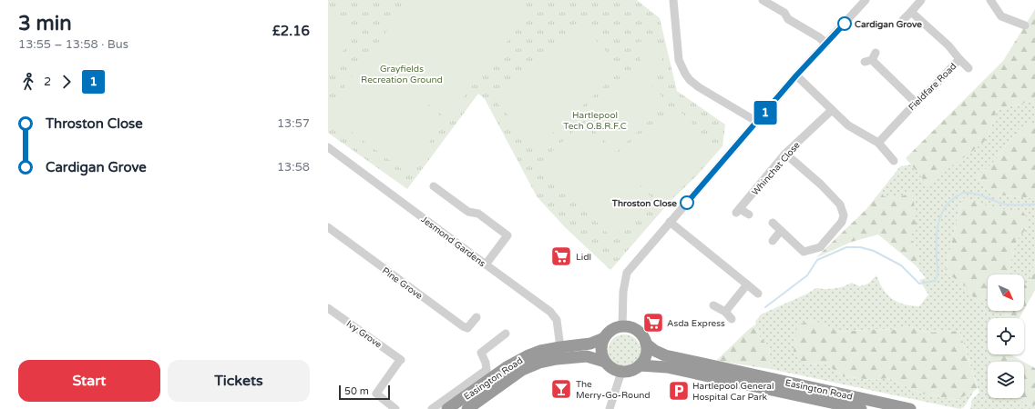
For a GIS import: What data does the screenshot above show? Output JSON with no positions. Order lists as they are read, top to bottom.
{
  "streets": {
    "highway": ["Easington Road"],
    "street": [
      "Fieldfare Road",
      "Whinchat Close",
      "Jesmond Gardens",
      "Pine Grove",
      "Ivy Grove"
    ]
  },
  "crossings": [
    ["Jesmond Gardens", "Easington Road"]
  ],
  "parks": ["Grayfields Recreation Ground", "Hartlepool Tech O.B.R.F.C"],
  "places": {
    "other": ["Cardigan Grove", "Throston Close"],
    "supermarket": ["Lidl", "Asda Express"],
    "bar": ["The Merry-Go-Round"],
    "parking": ["Hartlepool General Hospital Car Park"]
  },
  "lines": ["bus line 1"],
  "scale_bar": "50 m",
  "north": "bottom right",
  "page": {
    "heading": ["3 min", "13:55 – 13:58 · Bus", "£2.16"],
    "on_map": "1",
    "legs": ["2", "1"],
    "list": [
      {
        "name": "Throston Close",
        "value": "13:57"
      },
      {
        "name": "Cardigan Grove",
        "value": "13:58"
      }
    ],
    "buttons": ["Start", "Tickets"],
    "scale": "50 m"
  }
}
